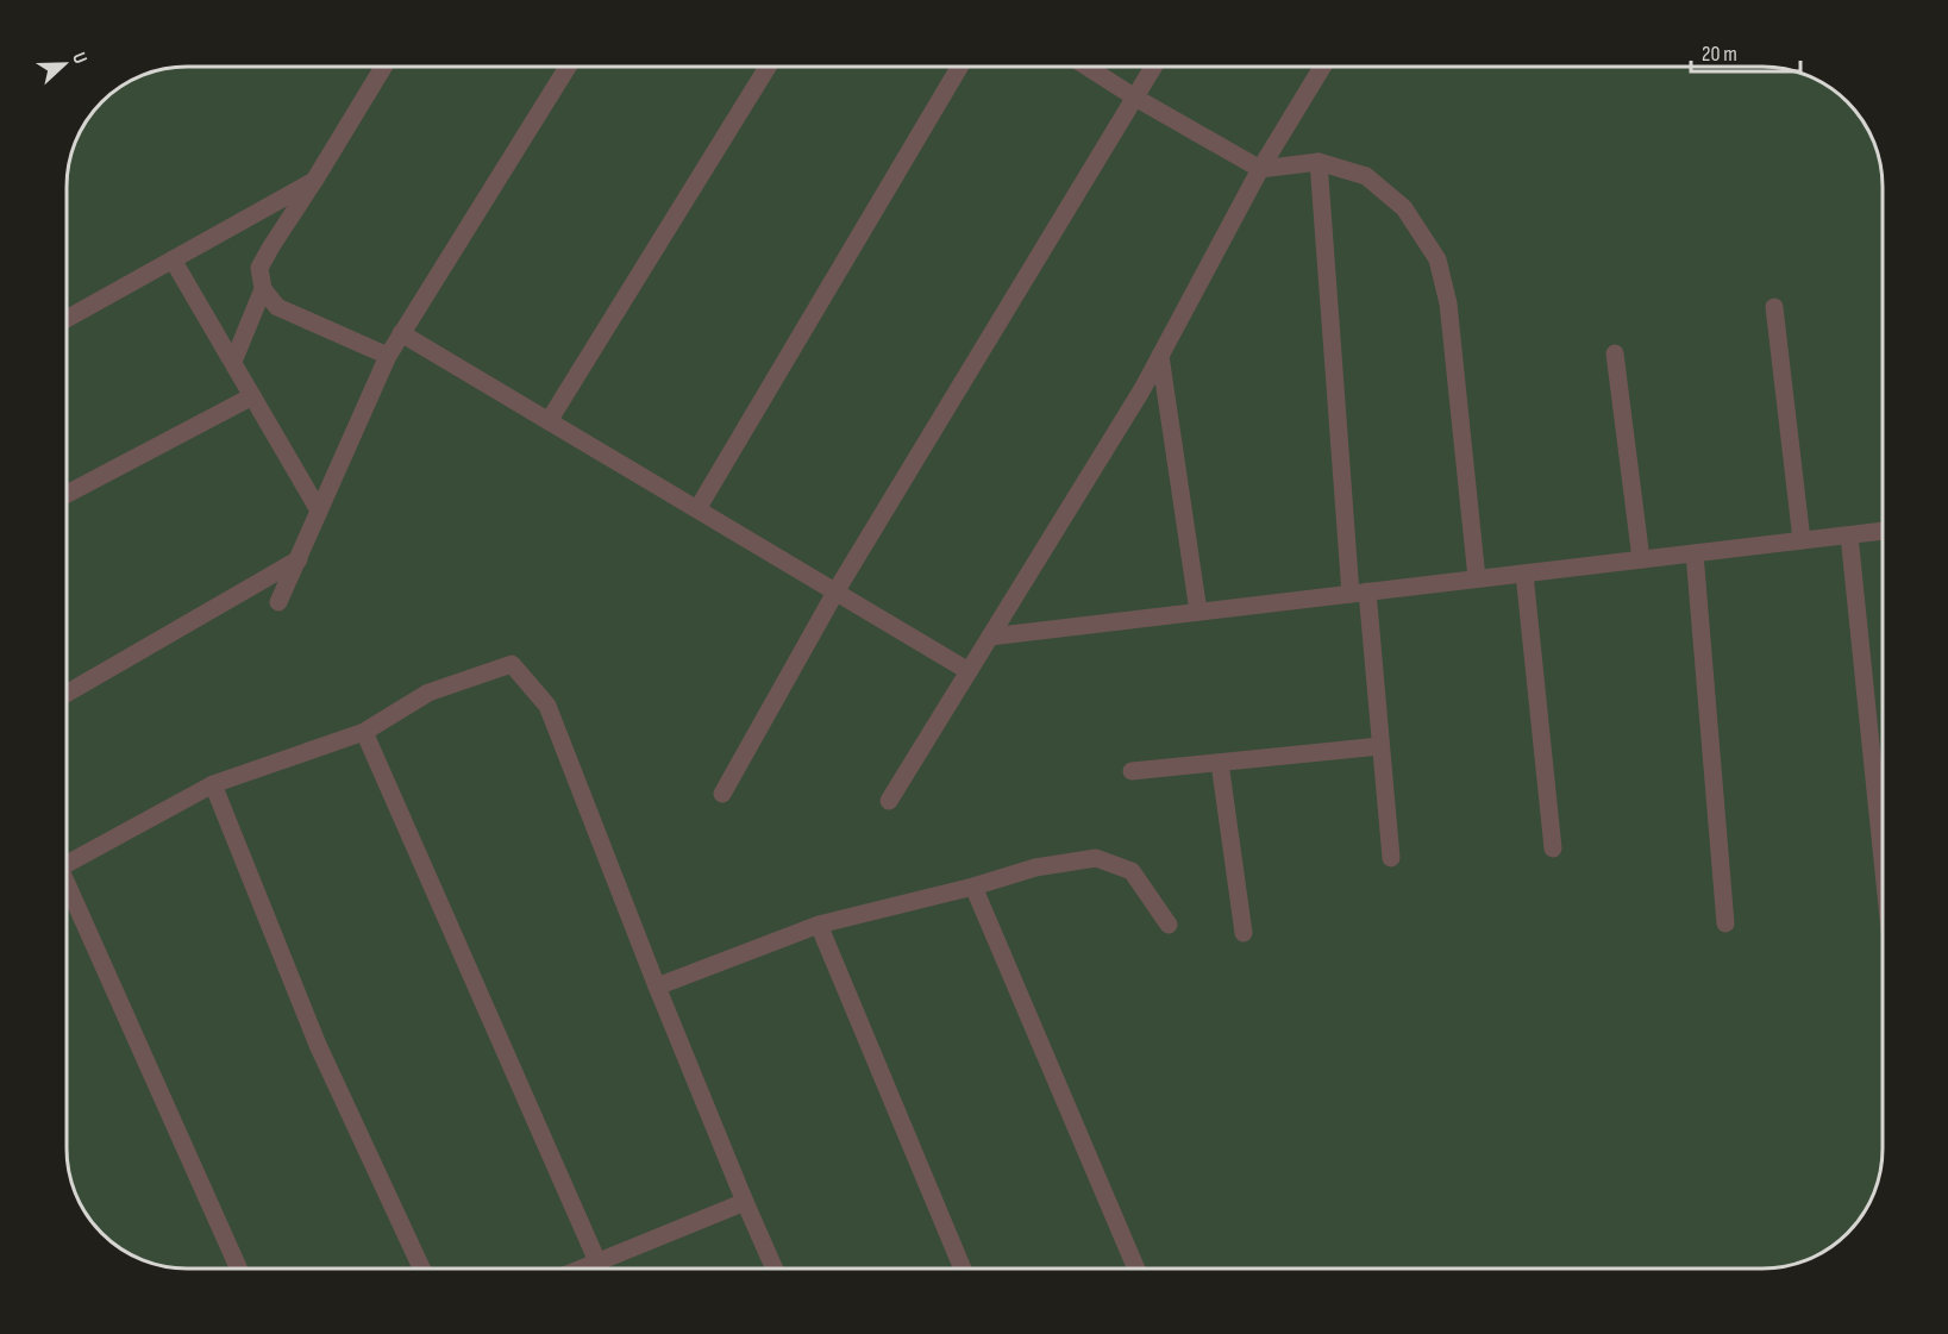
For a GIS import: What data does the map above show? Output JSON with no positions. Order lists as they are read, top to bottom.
{
  "scale_bar": "20 m",
  "north": "right"
}
